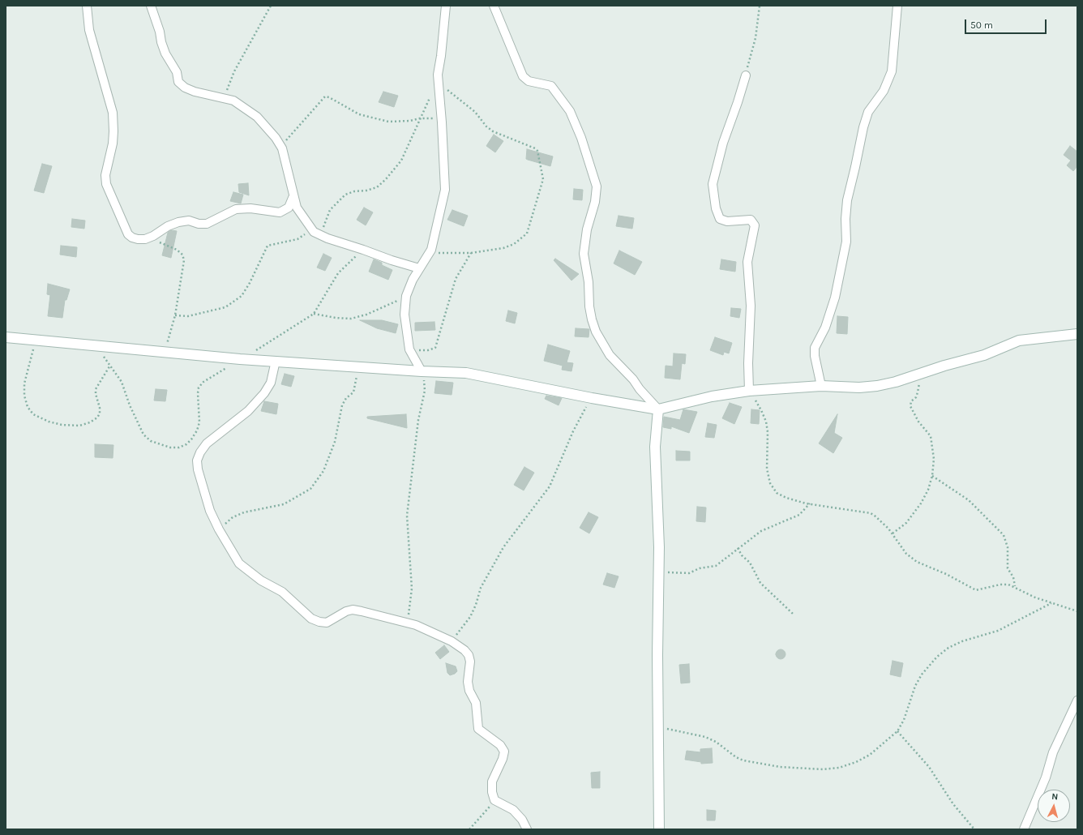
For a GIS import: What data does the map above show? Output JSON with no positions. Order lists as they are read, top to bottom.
{
  "scale_bar": "50 m",
  "north": "top"
}
